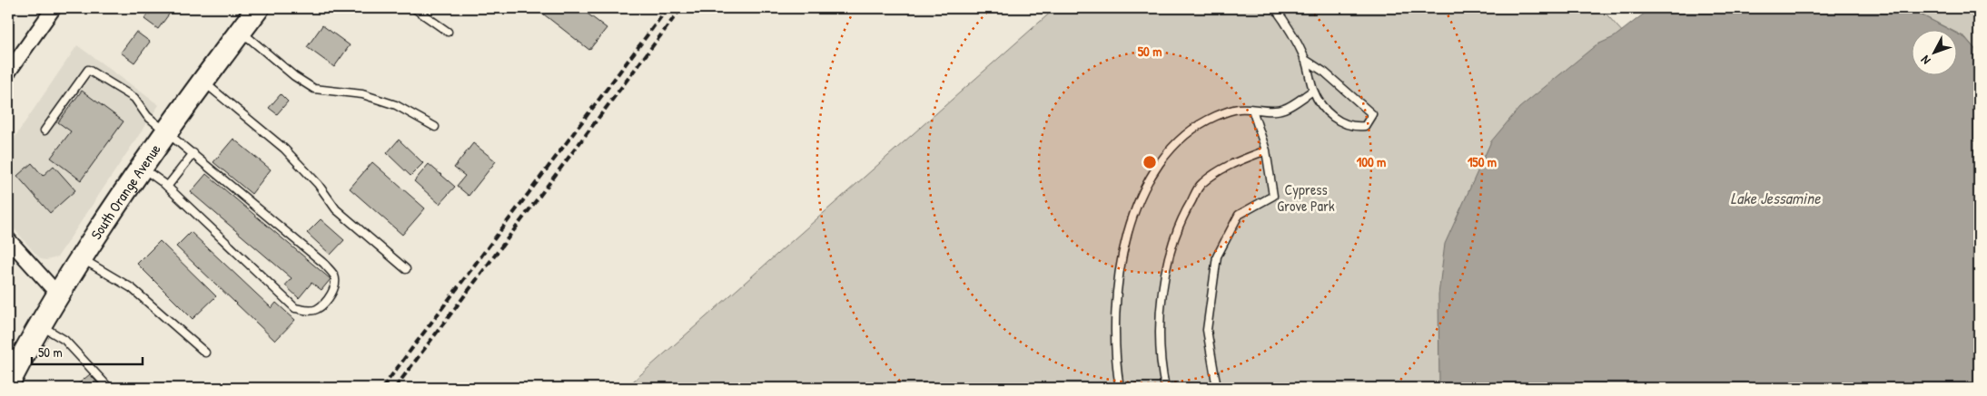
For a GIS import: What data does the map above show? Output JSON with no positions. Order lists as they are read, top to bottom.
{
  "streets": {
    "main road": ["South Orange Avenue"]
  },
  "water": ["Lake Jessamine"],
  "parks": ["Cypress Grove Park"],
  "scale_bar": "50 m",
  "north": "bottom left",
  "rings": ["50 m", "100 m", "150 m"]
}
